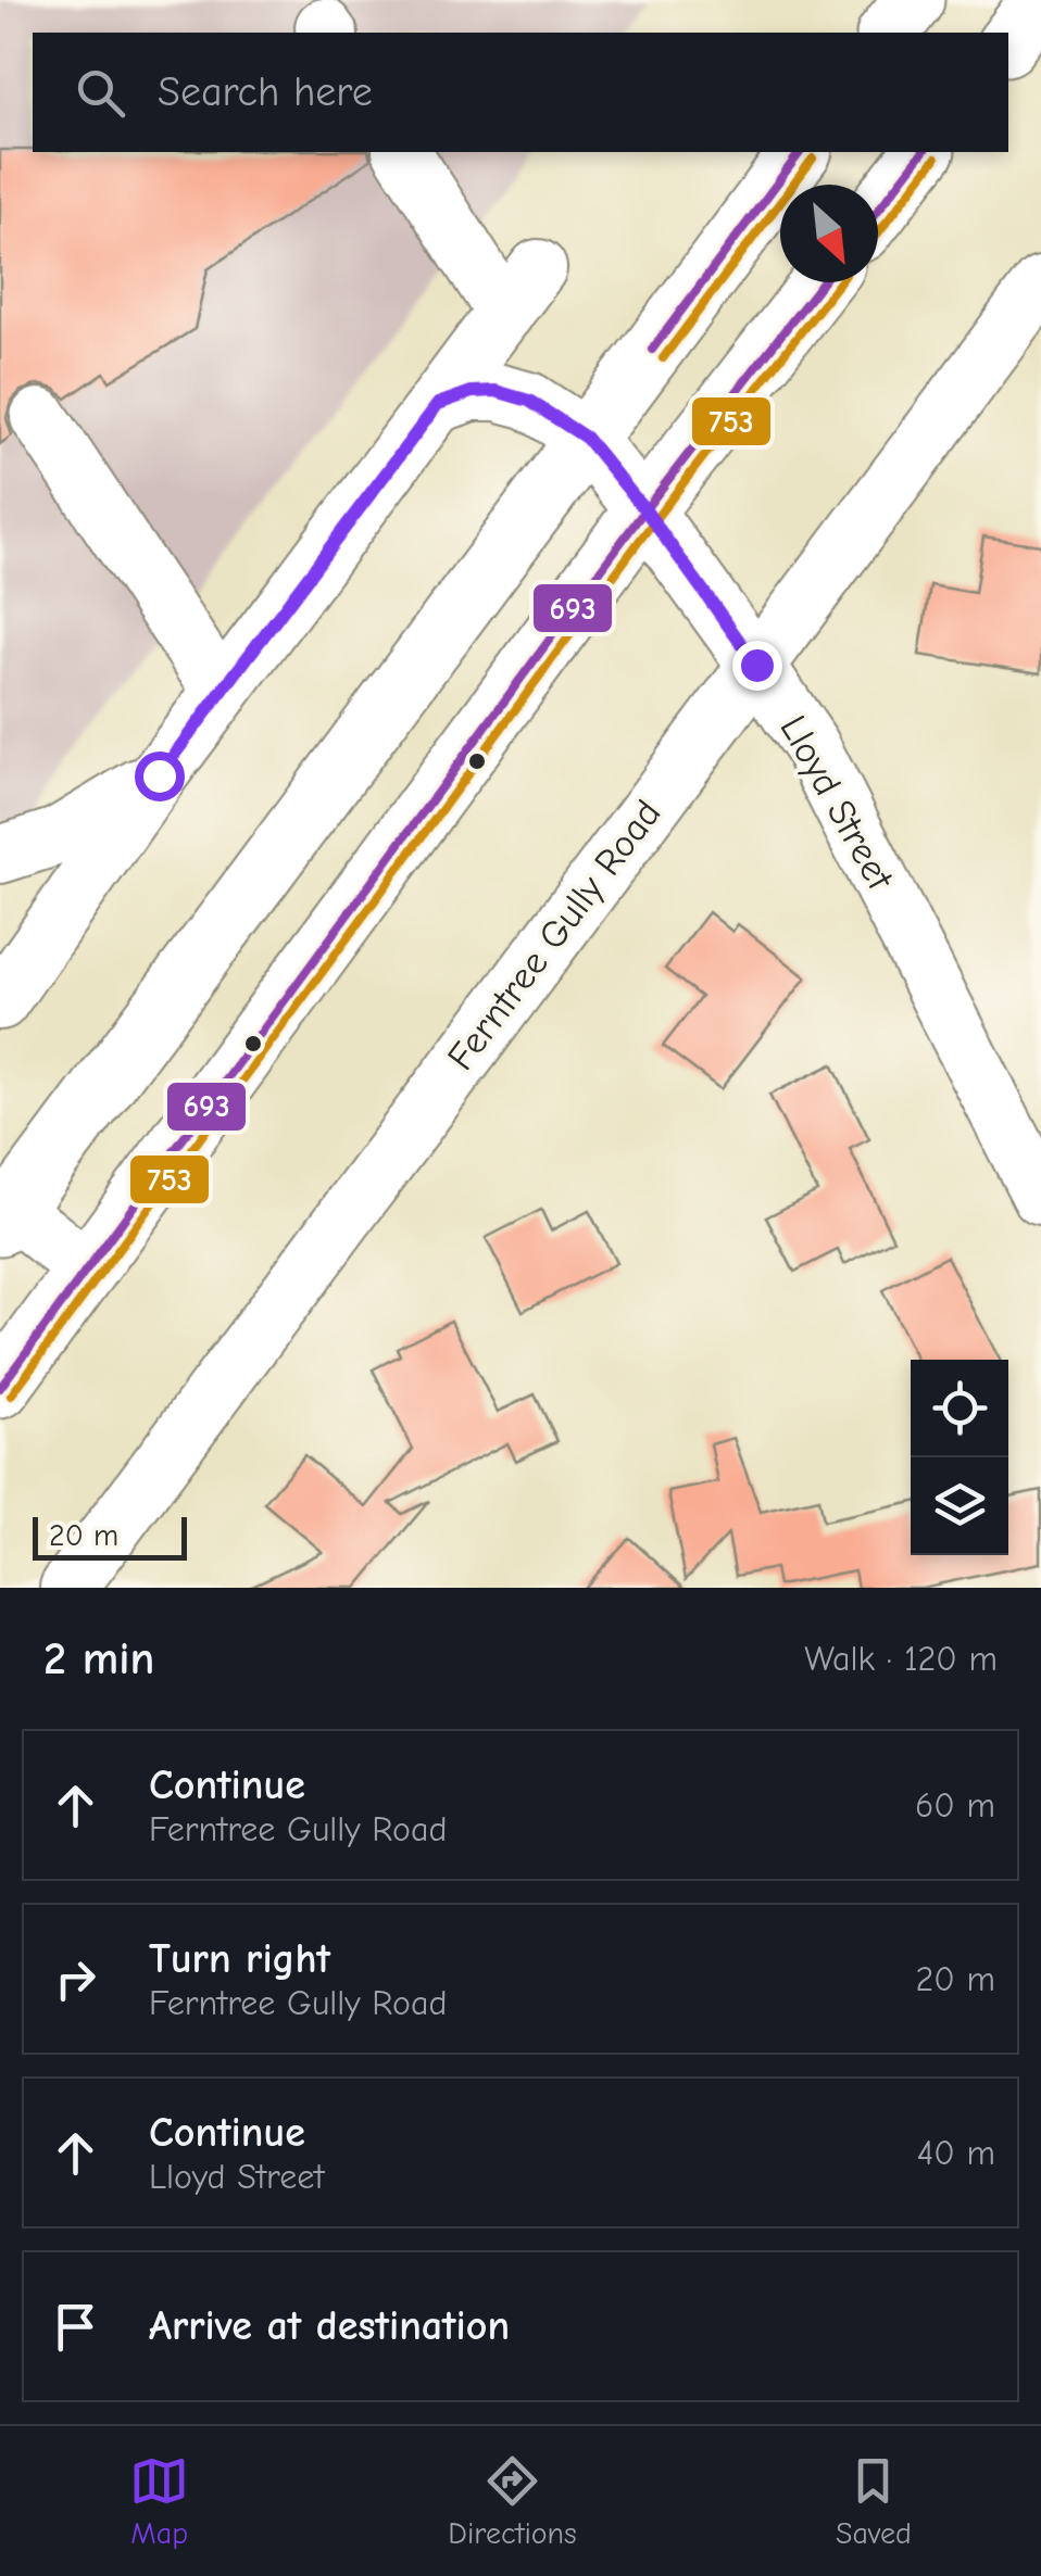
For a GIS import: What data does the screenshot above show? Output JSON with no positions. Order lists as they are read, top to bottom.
{
  "streets": {
    "street": ["Lloyd Street", "Ferntree Gully Road"]
  },
  "crossings": [
    ["Lloyd Street", "Ferntree Gully Road"]
  ],
  "lines": ["transit line 693", "transit line 753"],
  "scale_bar": "20 m",
  "north": "bottom right",
  "page": {
    "search": "Search here",
    "scale": "20 m",
    "heading": ["2 min", "Walk · 120 m"],
    "list": [
      ["Continue", "Ferntree Gully Road", "60 m"],
      ["Turn right", "Ferntree Gully Road", "20 m"],
      ["Continue", "Lloyd Street", "40 m"],
      "Arrive at destination"
    ],
    "nav": ["Map", "Directions", "Saved"]
  }
}
